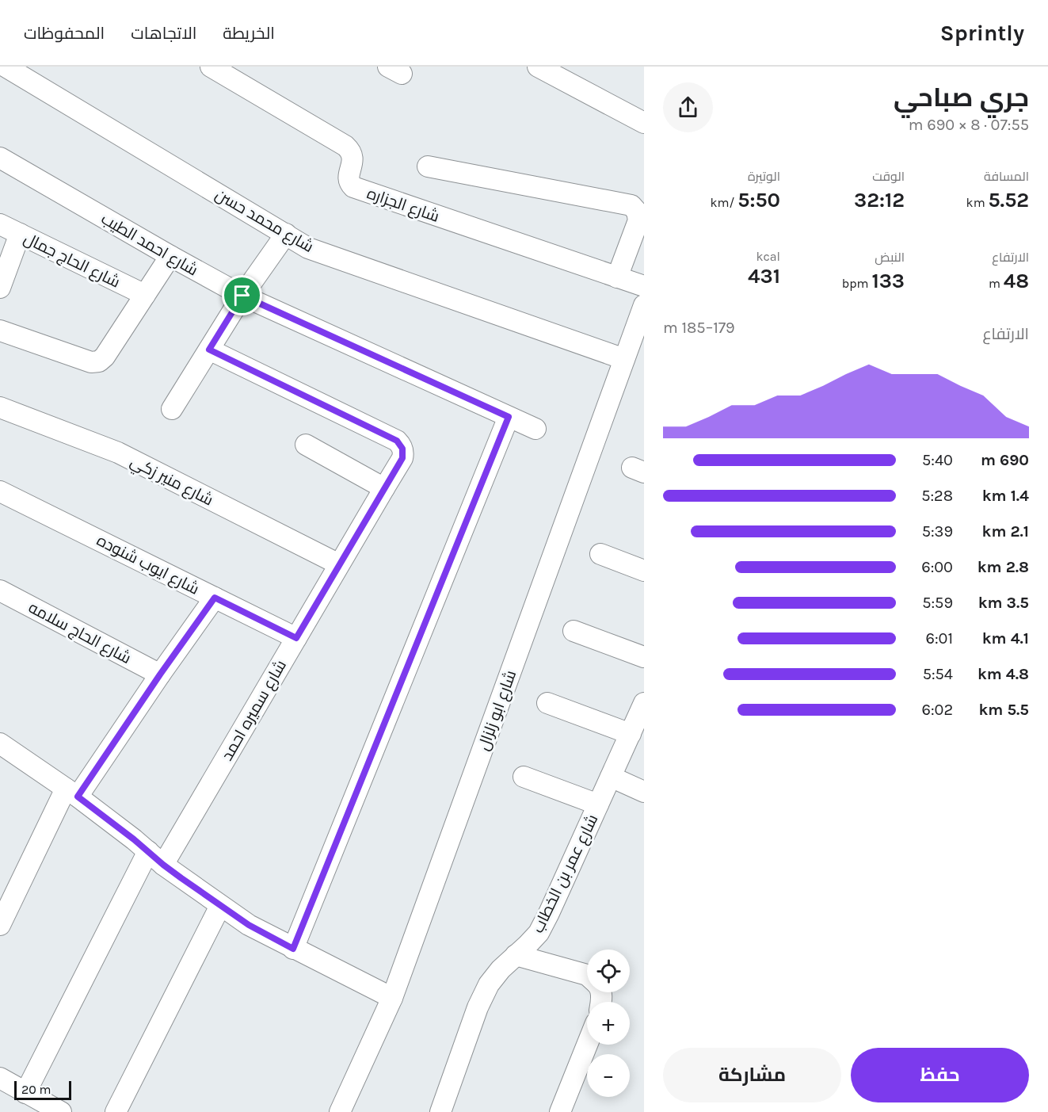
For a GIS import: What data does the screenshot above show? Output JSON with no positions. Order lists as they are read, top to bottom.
{
  "streets": {
    "street": [
      "شارع الجزاره",
      "شارع محمد حسن",
      "شارع احمد الطيب",
      "شارع الحاج جمال",
      "شارع منير زكي",
      "شارع ايوب شنوده",
      "شارع الحاج سلامه",
      "شارع سميره احمد",
      "شارع ابو زلزال",
      "شارع عمر بن الخطاب"
    ]
  },
  "crossings": [
    ["شارع محمد حسن", "شارع ابو زلزال"],
    ["شارع منير زكي", "شارع سميره احمد"],
    ["شارع ايوب شنوده", "شارع سميره احمد"]
  ],
  "scale_bar": "20 m",
  "page": {
    "header": "Sprintly",
    "nav": ["الخريطة", "الاتجاهات", "المحفوظات"],
    "heading": ["جري صباحي", "07:55 · 8 × 690 m"],
    "stats": [
      ["المسافة", "5.52 km"],
      ["الوقت", "32:12"],
      ["الوتيرة", "5:50 /km"],
      ["الارتفاع", "48 m"],
      ["النبض", "133 bpm"],
      ["kcal", "431"]
    ],
    "chart": ["الارتفاع", "179–185 m"],
    "list": [
      {
        "name": "690 m",
        "note": "5:40"
      },
      {
        "name": "1.4 km",
        "note": "5:28"
      },
      {
        "name": "2.1 km",
        "note": "5:39"
      },
      {
        "name": "2.8 km",
        "note": "6:00"
      },
      {
        "name": "3.5 km",
        "note": "5:59"
      },
      {
        "name": "4.1 km",
        "note": "6:01"
      },
      {
        "name": "4.8 km",
        "note": "5:54"
      },
      {
        "name": "5.5 km",
        "note": "6:02"
      }
    ],
    "map_buttons": ["+", "−"],
    "buttons": ["حفظ", "مشاركة"],
    "scale": "20 m"
  }
}
